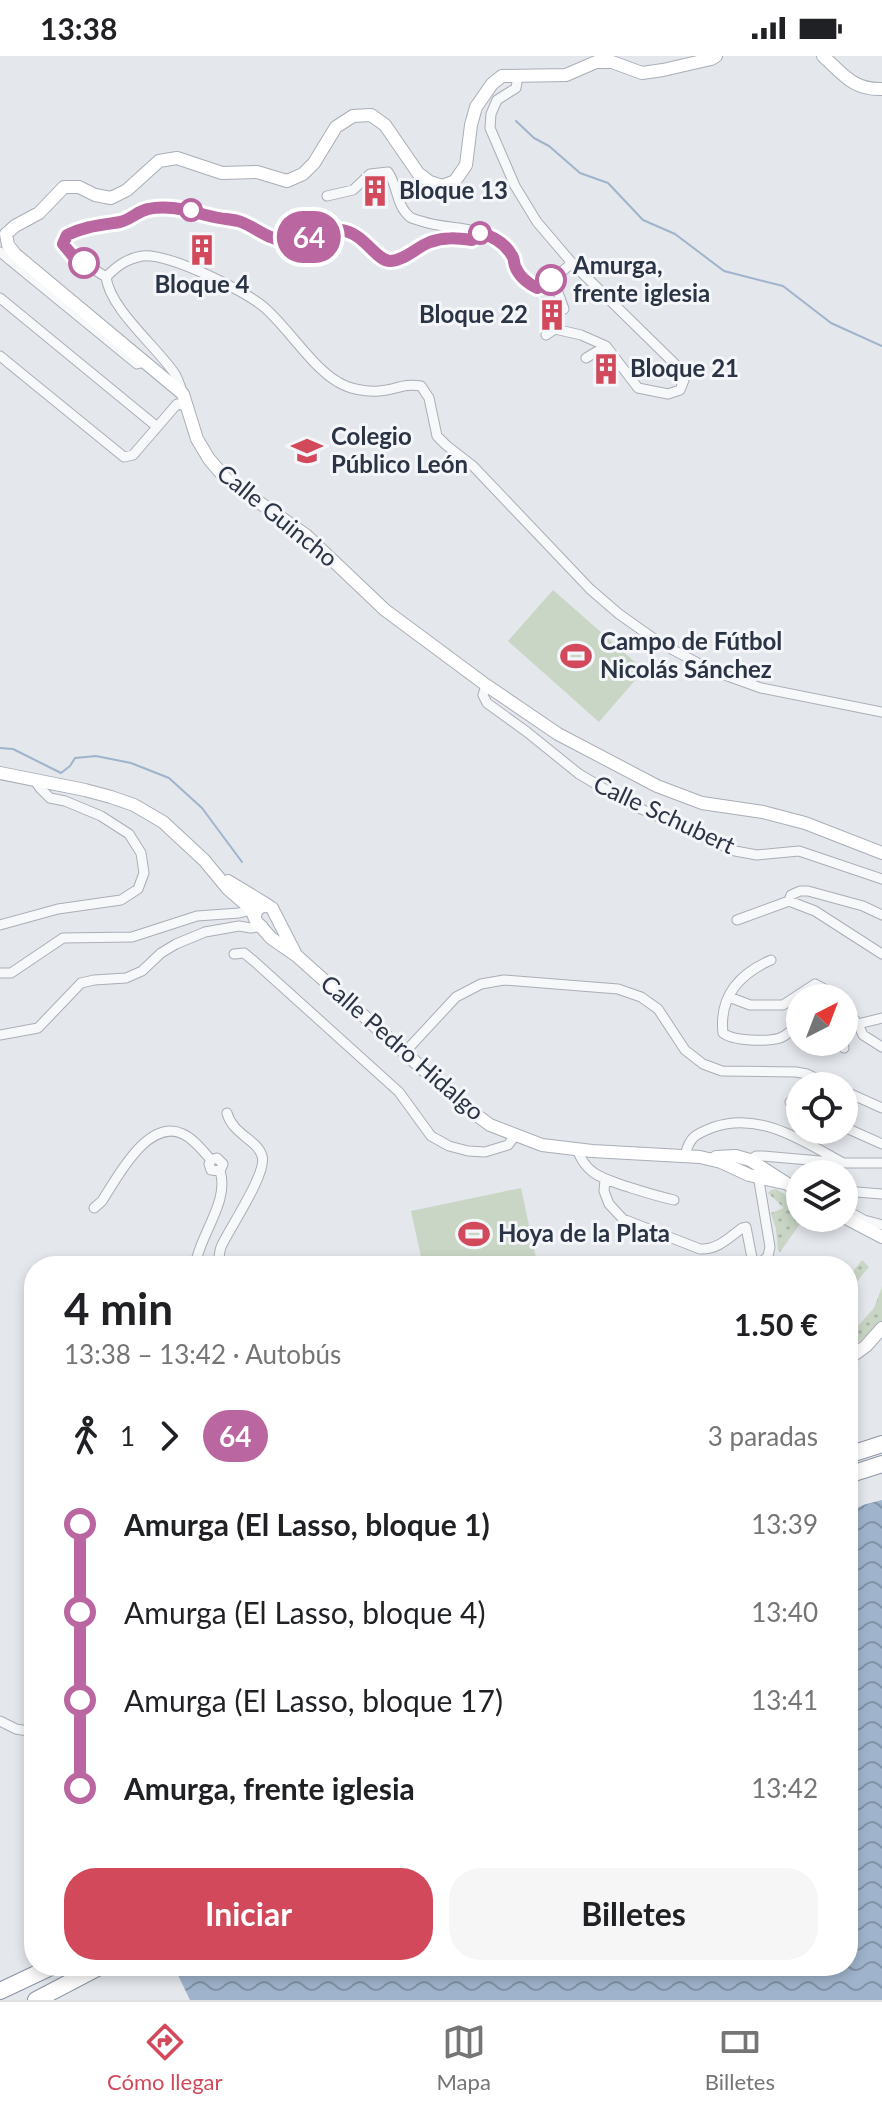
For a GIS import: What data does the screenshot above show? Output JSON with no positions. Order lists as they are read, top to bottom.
{
  "streets": {
    "street": ["Calle Guincho", "Calle Schubert", "Calle Pedro Hidalgo"]
  },
  "crossings": [
    ["Calle Guincho", "Calle Schubert"]
  ],
  "places": {
    "building": [
      "Bloque 13",
      "Bloque 4",
      "Bloque 22",
      "Bloque 21"
    ],
    "other": ["Amurga, frente iglesia"],
    "school or university": ["Colegio Público León"],
    "sports": ["Campo de Fútbol Nicolás Sánchez", "Hoya de la Plata"]
  },
  "lines": ["bus line 64"],
  "north": "top right",
  "page": {
    "status": "13:38",
    "on_map": "64",
    "heading": ["4 min", "13:38 – 13:42 · Autobús", "1.50 €"],
    "legs": ["1", "64", "3 paradas"],
    "list": [
      {
        "name": "Amurga (El Lasso, bloque 1)",
        "value": "13:39"
      },
      {
        "name": "Amurga (El Lasso, bloque 4)",
        "value": "13:40"
      },
      {
        "name": "Amurga (El Lasso, bloque 17)",
        "value": "13:41"
      },
      {
        "name": "Amurga, frente iglesia",
        "value": "13:42"
      }
    ],
    "buttons": ["Iniciar", "Billetes"],
    "tabs": ["Cómo llegar", "Mapa", "Billetes"]
  }
}
